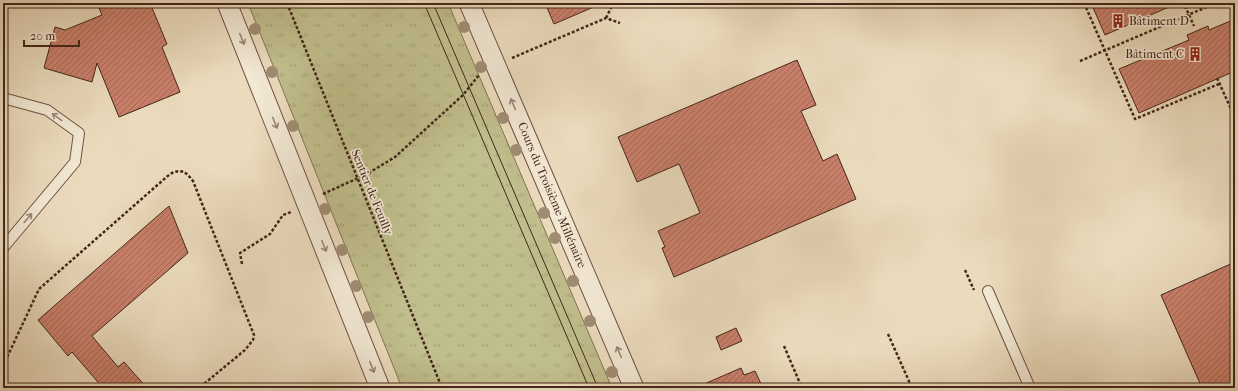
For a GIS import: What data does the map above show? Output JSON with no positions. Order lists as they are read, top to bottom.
{
  "streets": {
    "street": ["Cours du Troisième Millénaire"],
    "path": ["Sentier de Feuilly"]
  },
  "one_way": ["Cours du Troisième Millénaire"],
  "places": {
    "building": ["Bâtiment D", "Bâtiment C"]
  },
  "scale_bar": "20 m"
}
